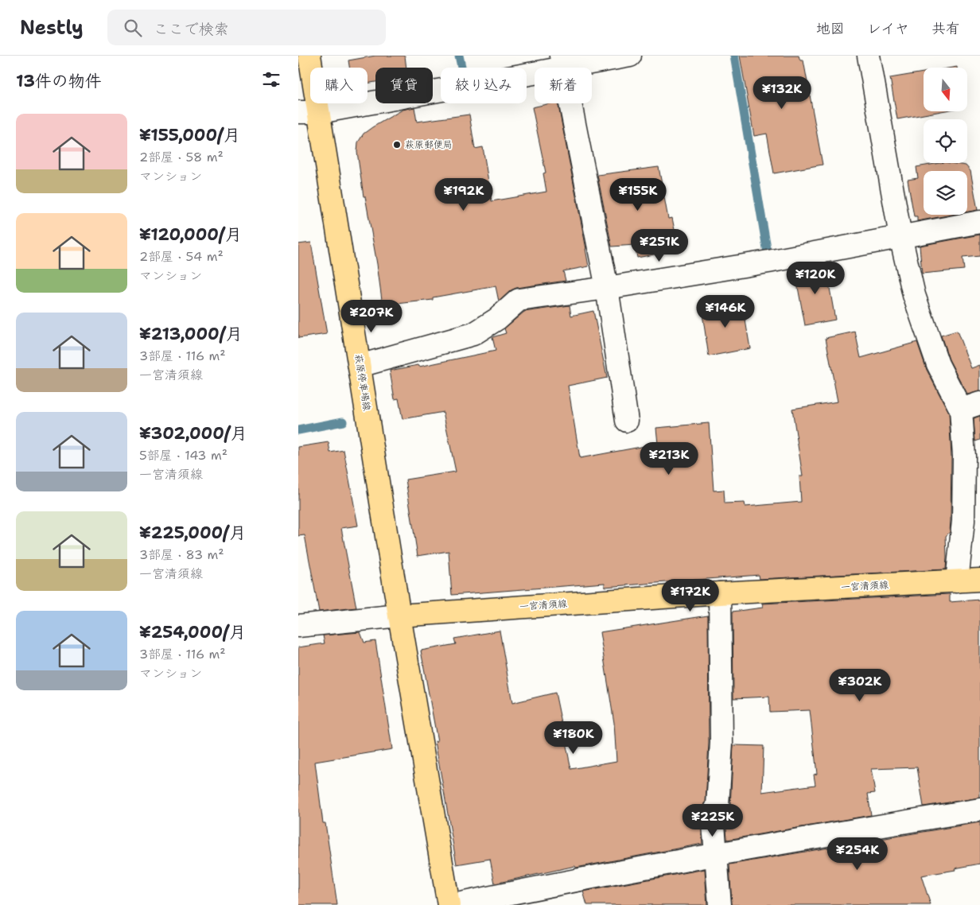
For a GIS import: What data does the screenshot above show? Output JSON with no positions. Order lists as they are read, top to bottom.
{
  "streets": {
    "main road": ["萩原停車場線", "一宮清須線"]
  },
  "crossings": [
    ["萩原停車場線", "一宮清須線"]
  ],
  "places": ["萩原郵便局"],
  "north": "bottom",
  "page": {
    "header": "Nestly",
    "search": "ここで検索",
    "nav": ["地図", "レイヤ", "共有"],
    "heading": "13件の物件",
    "chip": [
      "購入",
      "賃貸",
      "絞り込み",
      "新着"
    ],
    "price": [
      "¥132K",
      "¥192K",
      "¥155K",
      "¥251K",
      "¥120K",
      "¥146K",
      "¥207K",
      "¥213K",
      "¥172K",
      "¥302K",
      "¥180K",
      "¥225K",
      "¥254K"
    ],
    "list": [
      {
        "name": "¥155,000/月",
        "note": "2部屋 · 58 m² · マンション"
      },
      {
        "name": "¥120,000/月",
        "note": "2部屋 · 54 m² · マンション"
      },
      {
        "name": "¥213,000/月",
        "note": "3部屋 · 116 m² · 一宮清須線"
      },
      {
        "name": "¥302,000/月",
        "note": "5部屋 · 143 m² · 一宮清須線"
      },
      {
        "name": "¥225,000/月",
        "note": "3部屋 · 83 m² · 一宮清須線"
      },
      {
        "name": "¥254,000/月",
        "note": "3部屋 · 116 m² · マンション"
      }
    ]
  }
}
